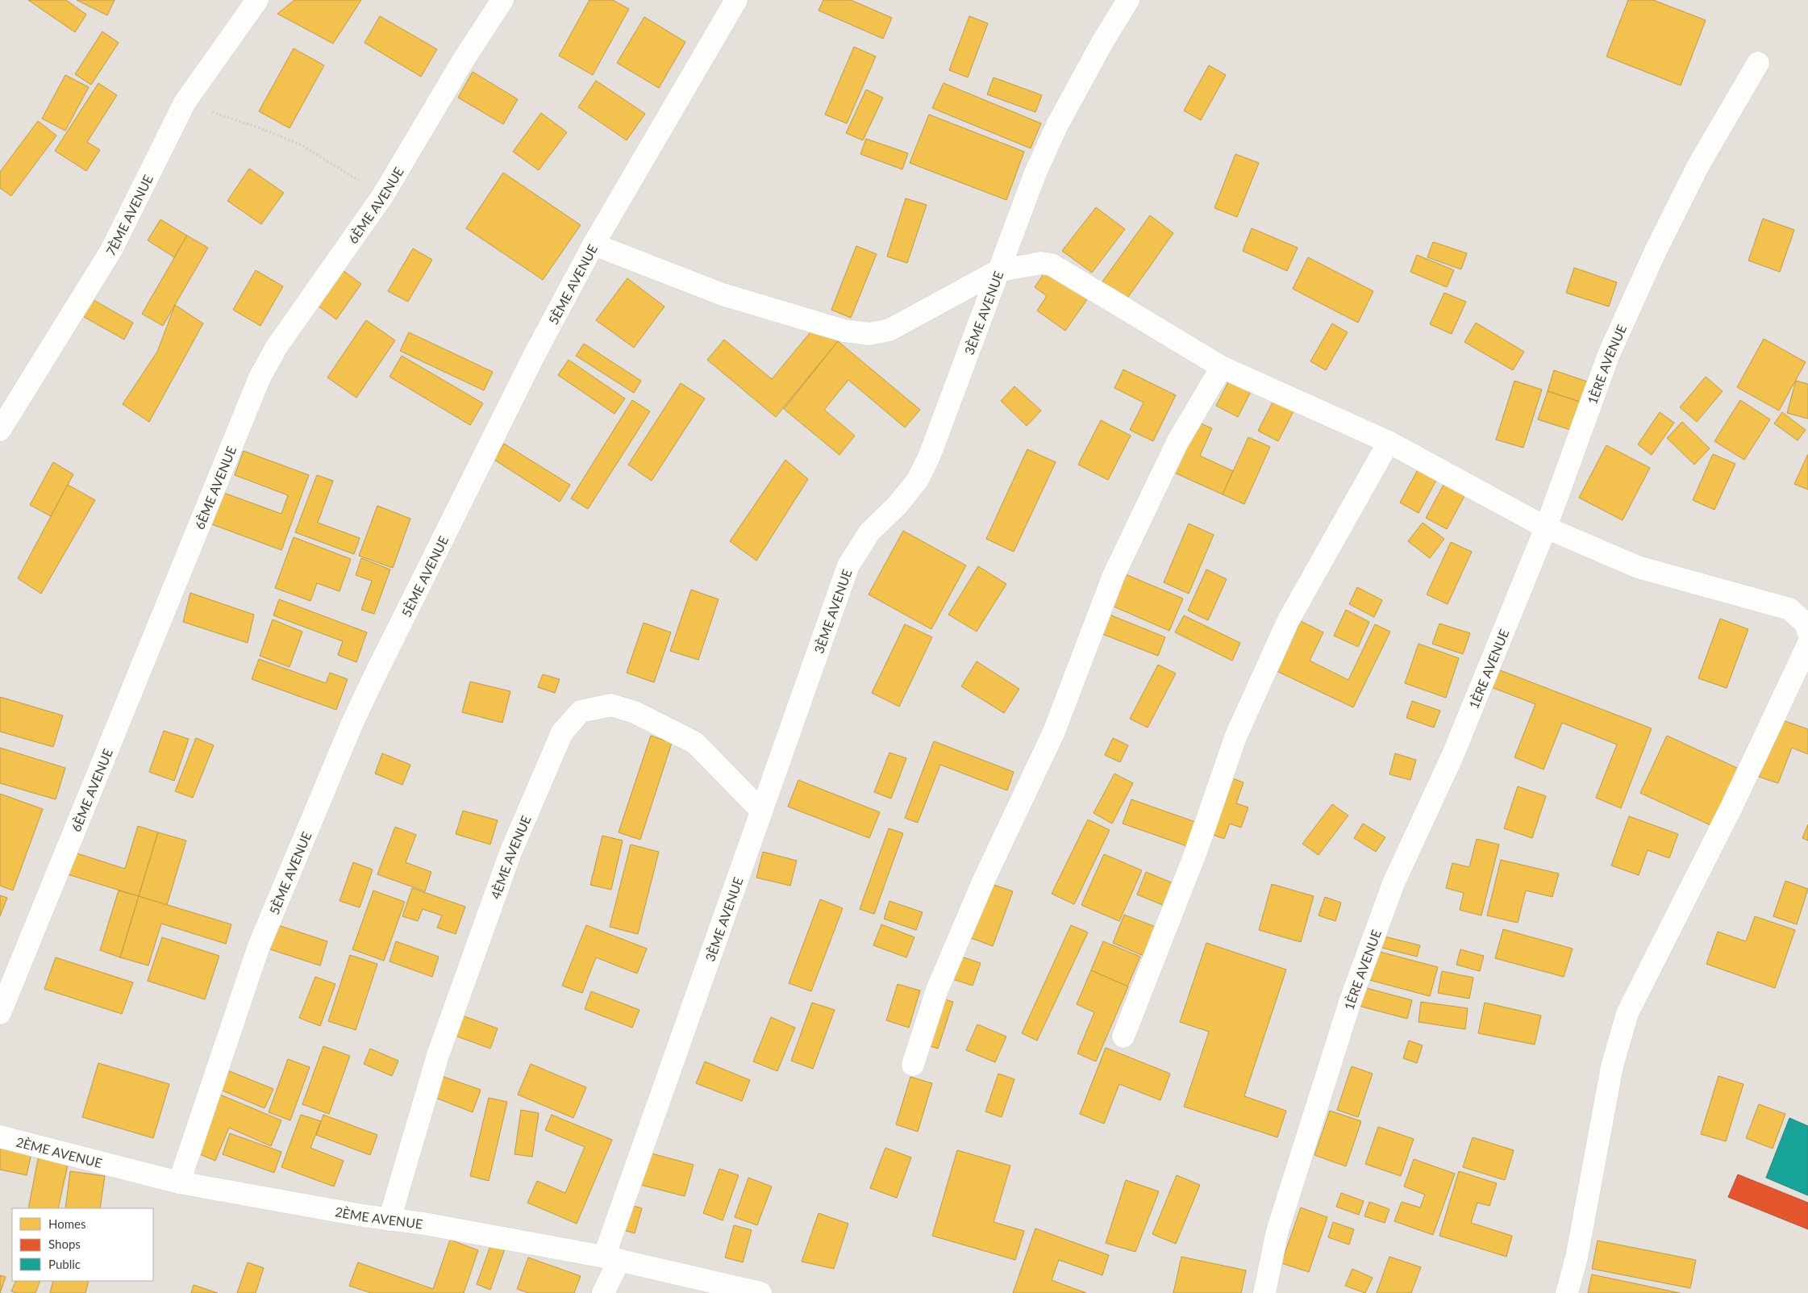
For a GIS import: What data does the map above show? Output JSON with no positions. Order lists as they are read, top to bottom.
{
  "streets": {
    "street": [
      "6ÈME AVENUE",
      "7ÈME AVENUE",
      "5ÈME AVENUE",
      "3ÈME AVENUE",
      "1ÈRE AVENUE",
      "4ÈME AVENUE",
      "2ÈME AVENUE"
    ]
  },
  "crossings": [
    ["5ÈME AVENUE", "2ÈME AVENUE"],
    ["3ÈME AVENUE", "4ÈME AVENUE"],
    ["3ÈME AVENUE", "2ÈME AVENUE"],
    ["4ÈME AVENUE", "2ÈME AVENUE"]
  ],
  "legend": ["Homes", "Shops", "Public"]
}
